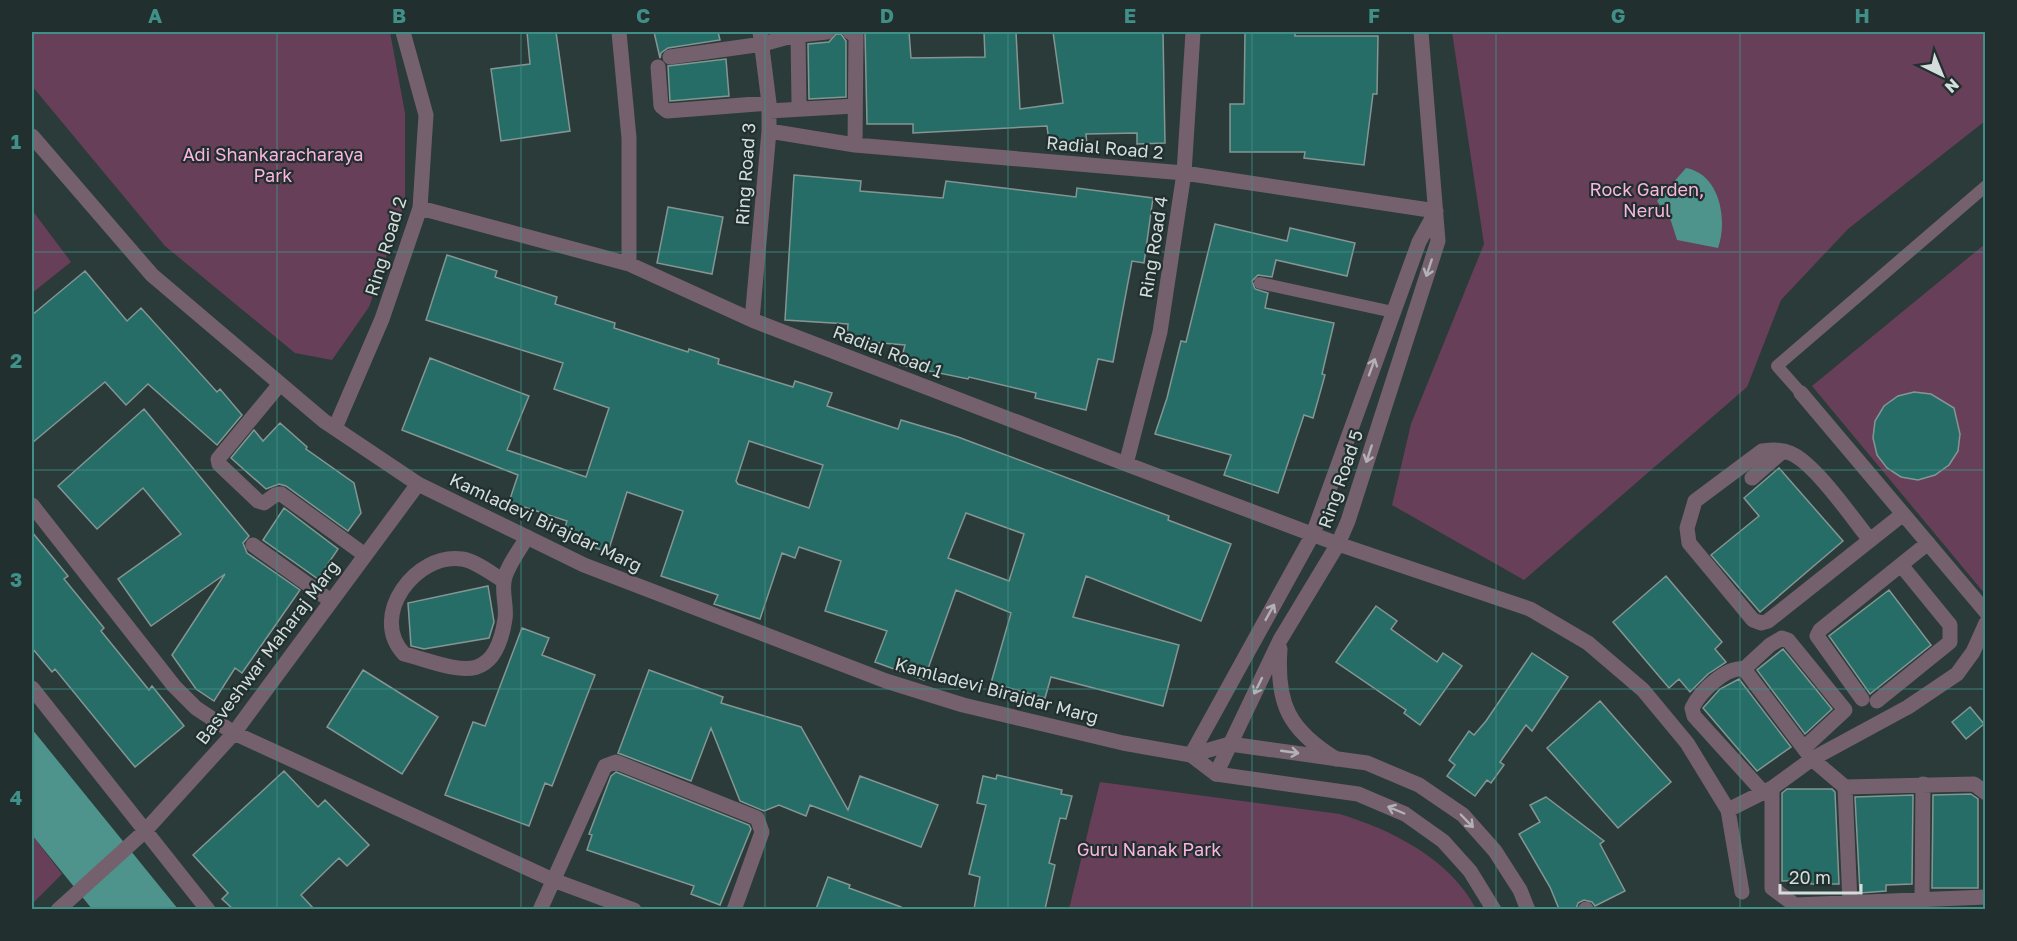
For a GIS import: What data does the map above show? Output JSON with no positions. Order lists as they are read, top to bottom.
{
  "streets": {
    "street": [
      "Radial Road 2",
      "Ring Road 3",
      "Ring Road 2",
      "Ring Road 4",
      "Radial Road 1",
      "Ring Road 5",
      "Kamladevi Birajdar Marg",
      "Basveshwar Maharaj Marg"
    ]
  },
  "crossings": [
    ["Radial Road 2", "Ring Road 3"],
    ["Radial Road 2", "Ring Road 4"],
    ["Radial Road 2", "Ring Road 5"],
    ["Ring Road 3", "Radial Road 1"],
    ["Ring Road 2", "Radial Road 1"],
    ["Ring Road 2", "Kamladevi Birajdar Marg"],
    ["Ring Road 4", "Radial Road 1"],
    ["Radial Road 1", "Ring Road 5"],
    ["Ring Road 5", "Kamladevi Birajdar Marg"],
    ["Kamladevi Birajdar Marg", "Basveshwar Maharaj Marg"]
  ],
  "parks": ["Adi Shankaracharaya Park", "Rock Garden, Nerul", "Guru Nanak Park"],
  "scale_bar": "20 m",
  "north": "bottom right",
  "grid": {
    "columns": [
      "A",
      "B",
      "C",
      "D",
      "E",
      "F",
      "G",
      "H"
    ],
    "rows": [
      "1",
      "2",
      "3",
      "4"
    ]
  }
}
